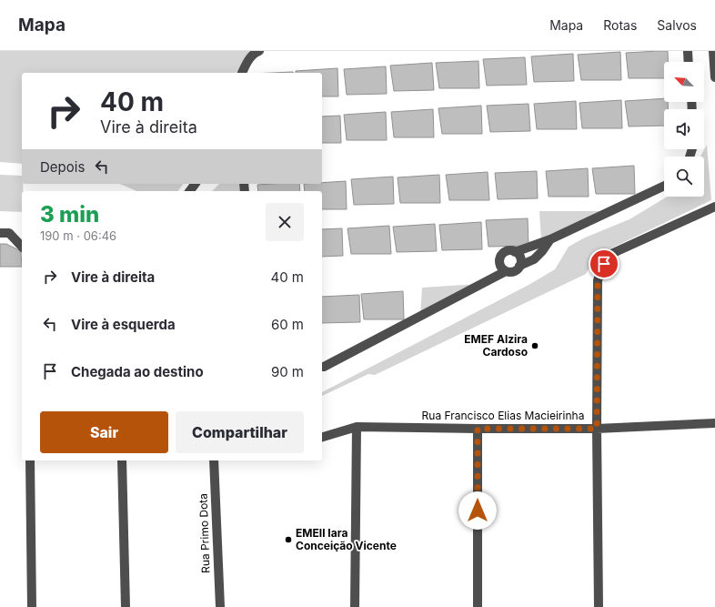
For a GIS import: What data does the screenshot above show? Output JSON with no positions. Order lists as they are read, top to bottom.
{
  "streets": {
    "street": ["Rua Francisco Elias Macieirinha", "Rua Primo Dota"]
  },
  "places": ["EMEF Alzira Cardoso", "EMEII Iara Conceição Vicente"],
  "north": "top left",
  "page": {
    "header": "Mapa",
    "nav": ["Mapa", "Rotas", "Salvos"],
    "turn": ["40 m", "Vire à direita"],
    "then": "Depois",
    "heading": ["3 min", "190 m · 06:46"],
    "list": [
      {
        "name": "Vire à direita",
        "value": "40 m"
      },
      {
        "name": "Vire à esquerda",
        "value": "60 m"
      },
      {
        "name": "Chegada ao destino",
        "value": "90 m"
      }
    ],
    "buttons": ["Sair", "Compartilhar"]
  }
}
